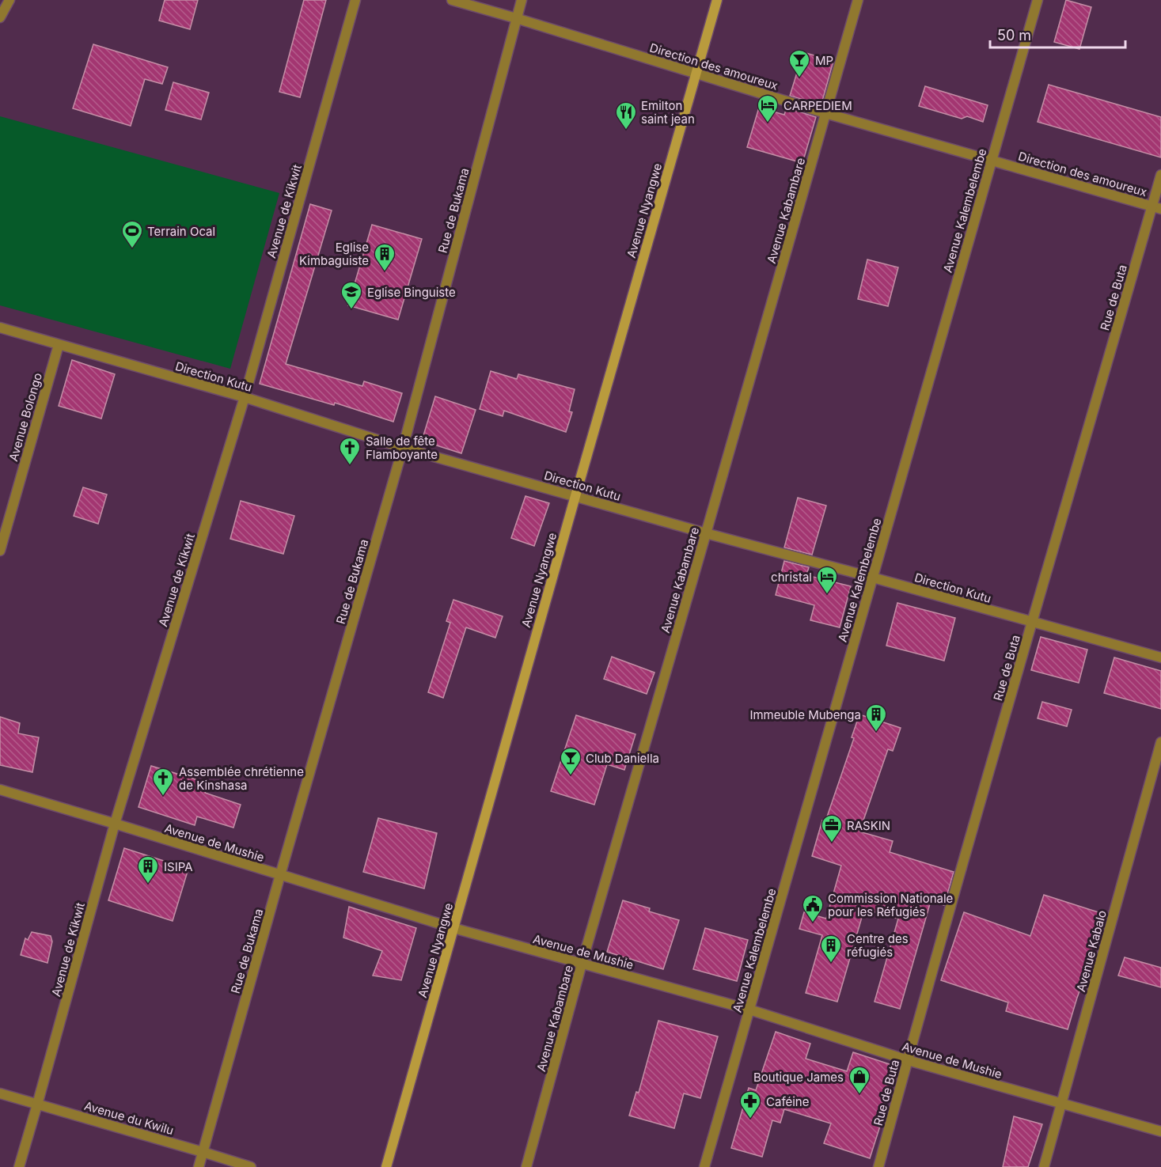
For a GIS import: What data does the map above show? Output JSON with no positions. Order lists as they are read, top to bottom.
{
  "streets": {
    "main road": ["Avenue Nyangwe"],
    "street": [
      "Direction des amoureux",
      "Rue de Bukama",
      "Avenue Kabambare",
      "Avenue Kalembelembe",
      "Avenue de Kikwit",
      "Rue de Buta",
      "Direction Kutu",
      "Avenue Bolongo",
      "Avenue de Mushie",
      "Avenue Kabalo",
      "Avenue du Kwilu"
    ]
  },
  "crossings": [
    ["Direction des amoureux", "Rue de Bukama"],
    ["Direction des amoureux", "Avenue Nyangwe"],
    ["Direction des amoureux", "Avenue Kabambare"],
    ["Direction des amoureux", "Avenue Kalembelembe"],
    ["Direction des amoureux", "Rue de Buta"],
    ["Rue de Bukama", "Direction Kutu"],
    ["Rue de Bukama", "Avenue de Mushie"],
    ["Rue de Bukama", "Avenue du Kwilu"],
    ["Avenue Nyangwe", "Direction Kutu"],
    ["Avenue Nyangwe", "Avenue de Mushie"],
    ["Avenue Kabambare", "Direction Kutu"],
    ["Avenue Kabambare", "Avenue de Mushie"],
    ["Avenue Kalembelembe", "Direction Kutu"],
    ["Avenue Kalembelembe", "Avenue de Mushie"],
    ["Avenue de Kikwit", "Direction Kutu"],
    ["Avenue de Kikwit", "Avenue de Mushie"],
    ["Avenue de Kikwit", "Avenue du Kwilu"],
    ["Rue de Buta", "Direction Kutu"],
    ["Rue de Buta", "Avenue de Mushie"],
    ["Direction Kutu", "Avenue Bolongo"],
    ["Avenue de Mushie", "Avenue Kabalo"]
  ],
  "places": {
    "bar": ["MP", "Club Daniella"],
    "hotel": ["CARPEDIEM", "christal"],
    "restaurant": ["Emilton saint jean"],
    "sports": ["Terrain Ocal"],
    "building": [
      "Eglise Kimbaguiste",
      "Immeuble Mubenga",
      "ISIPA",
      "Centre des réfugiés"
    ],
    "school or university": ["Eglise Binguiste"],
    "church": ["Salle de fête Flamboyante", "Assemblée chrétienne de Kinshasa"],
    "office": ["RASKIN"],
    "public building": ["Commission Nationale pour les Réfugiés"],
    "shop": ["Boutique James"],
    "pharmacy": ["Caféine"]
  },
  "scale_bar": "50 m"
}
